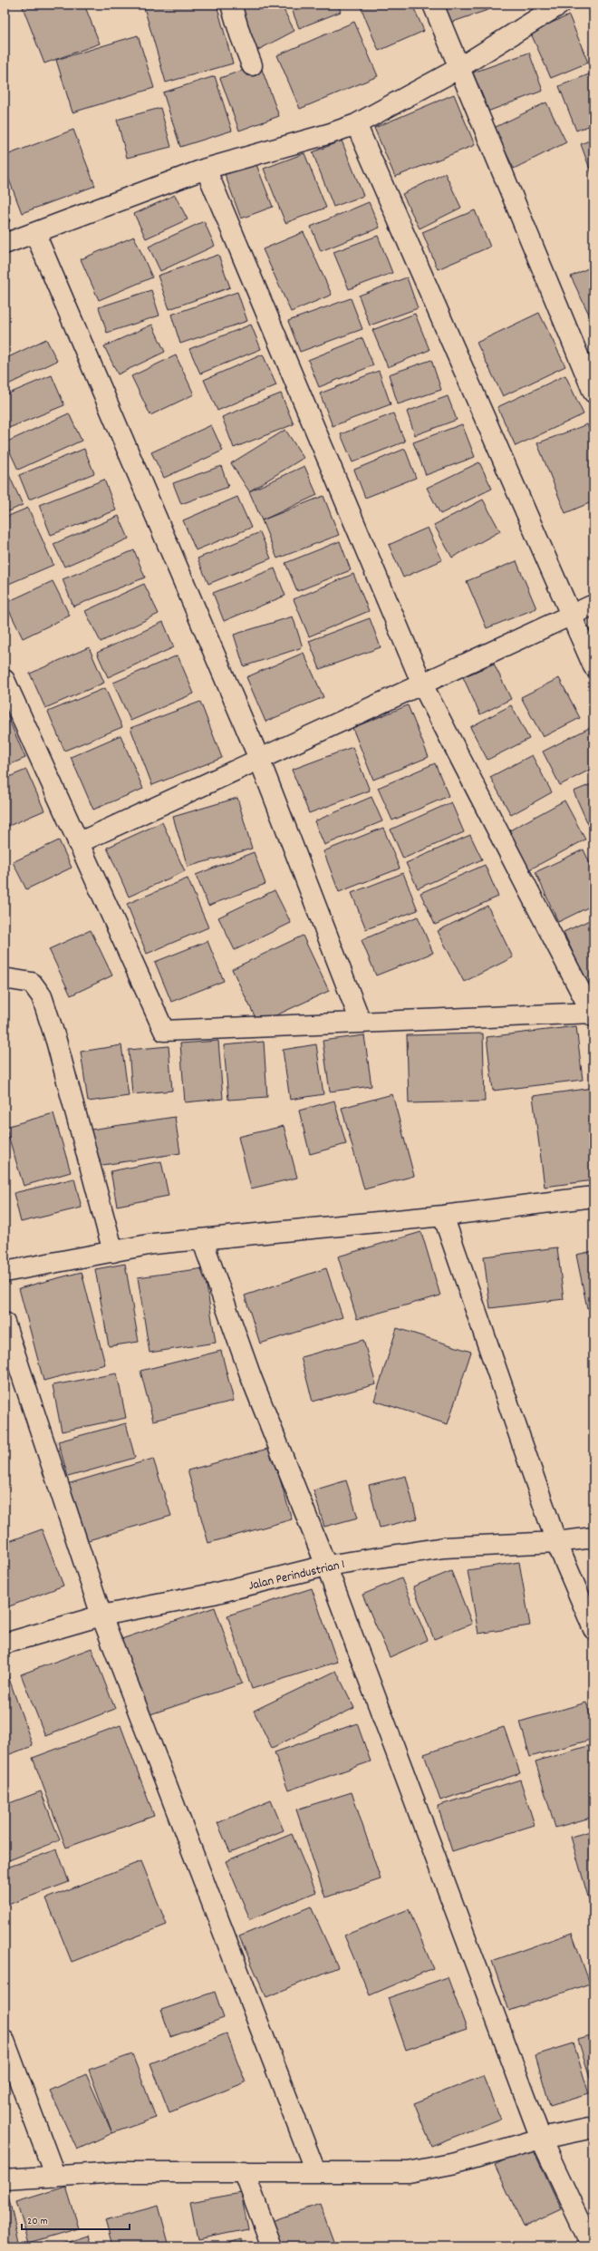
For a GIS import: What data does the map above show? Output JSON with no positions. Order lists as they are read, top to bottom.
{
  "streets": {
    "street": ["Jalan Perindustrian 1"]
  },
  "scale_bar": "20 m"
}
